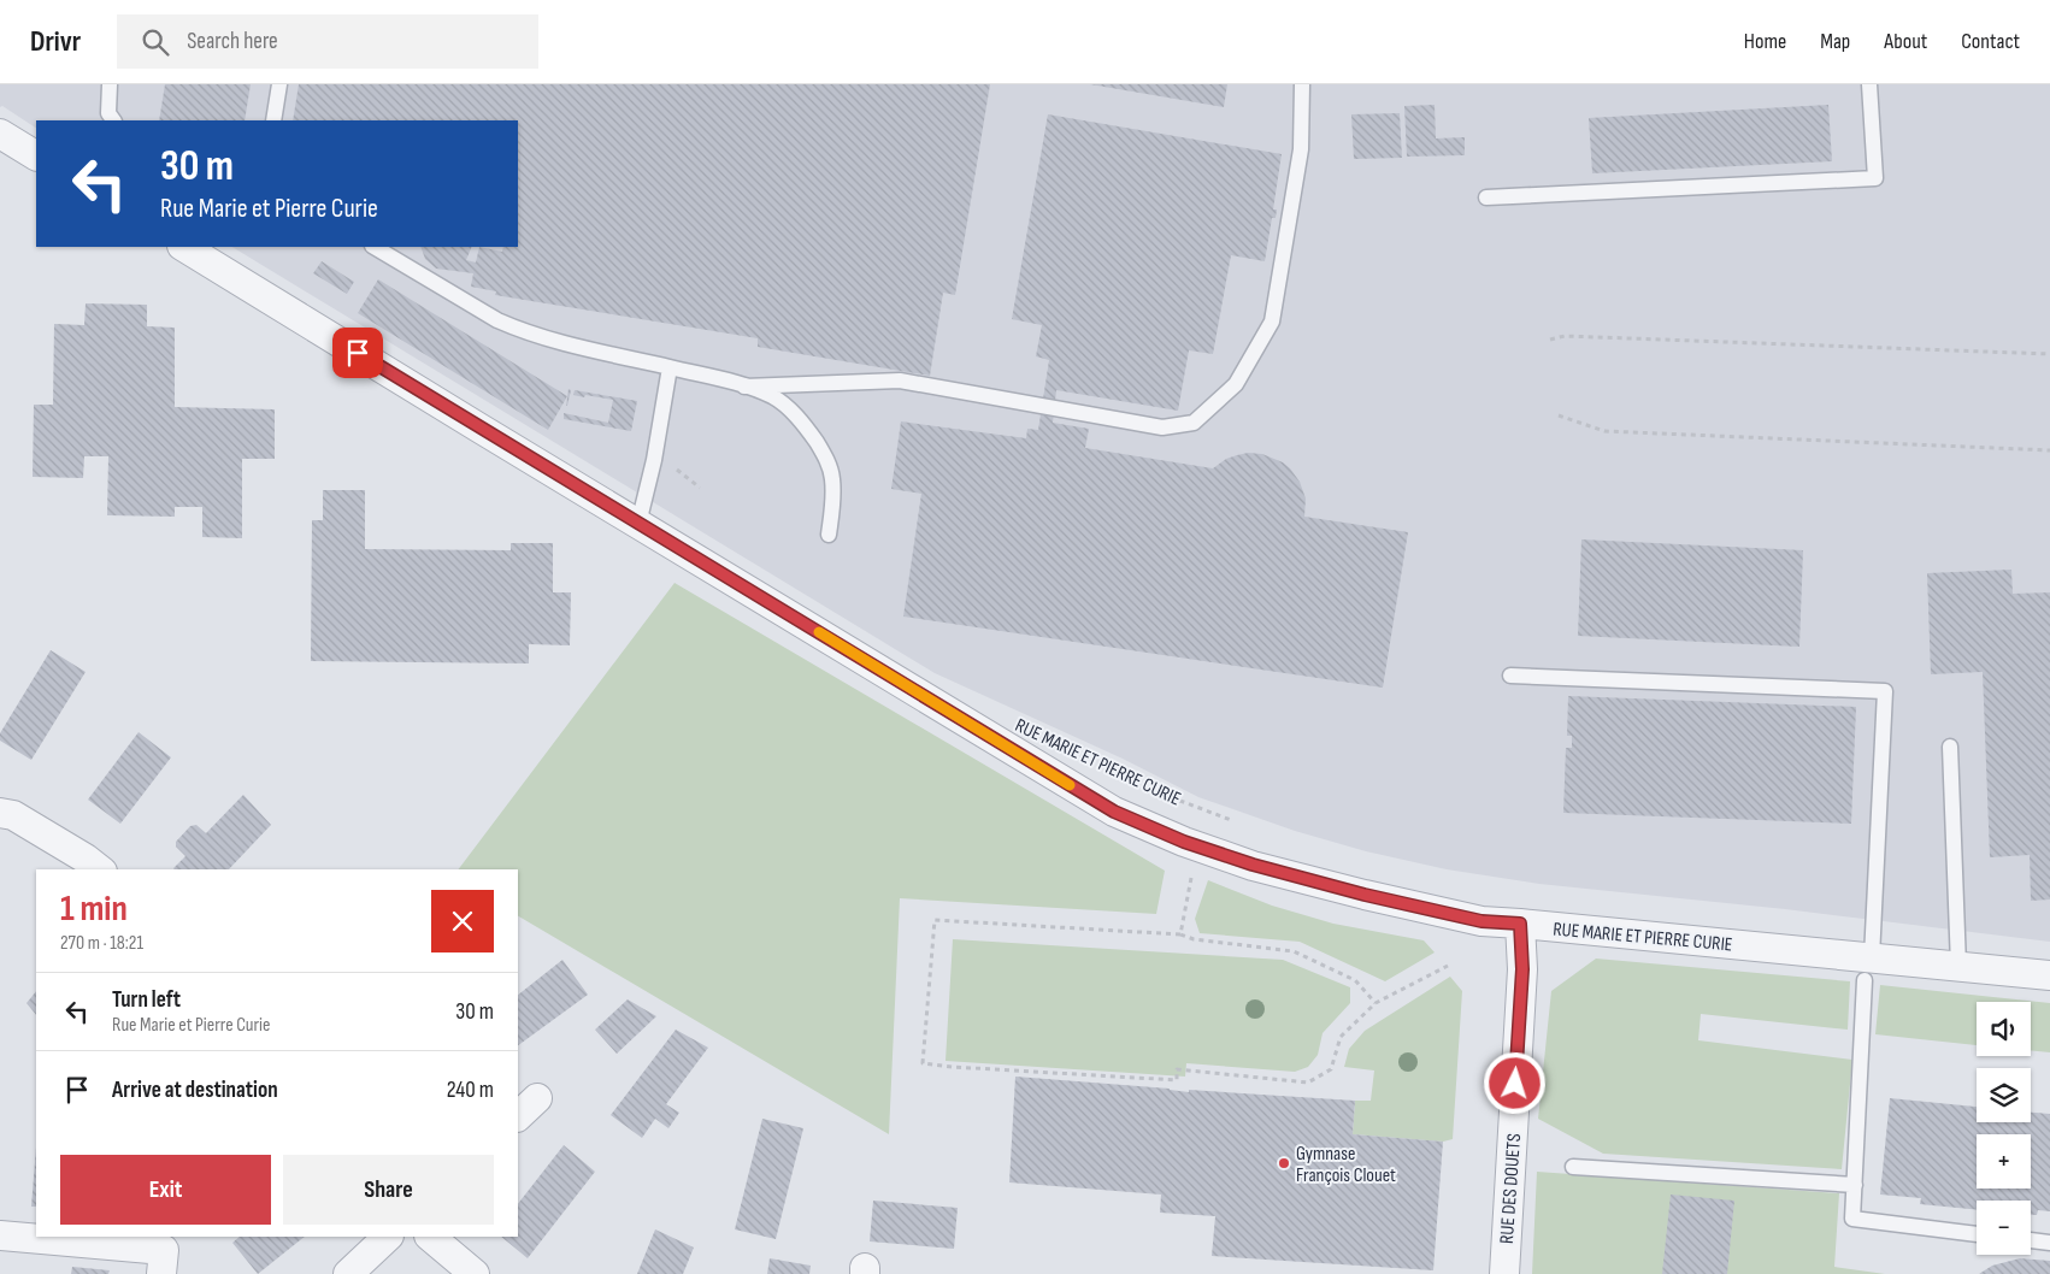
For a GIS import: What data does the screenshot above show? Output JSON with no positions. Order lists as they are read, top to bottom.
{
  "streets": {
    "street": ["RUE MARIE ET PIERRE CURIE", "RUE DES DOUETS"]
  },
  "crossings": [
    ["RUE MARIE ET PIERRE CURIE", "RUE DES DOUETS"]
  ],
  "places": ["Gymnase François Clouet"],
  "page": {
    "header": "Drivr",
    "search": "Search here",
    "nav": [
      "Home",
      "Map",
      "About",
      "Contact"
    ],
    "turn": ["30 m", "Rue Marie et Pierre Curie"],
    "heading": ["1 min", "270 m · 18:21"],
    "list": [
      {
        "name": "Turn left",
        "note": "Rue Marie et Pierre Curie",
        "value": "30 m"
      },
      {
        "name": "Arrive at destination",
        "value": "240 m"
      }
    ],
    "map_buttons": ["+", "−"],
    "buttons": ["Exit", "Share"]
  }
}
